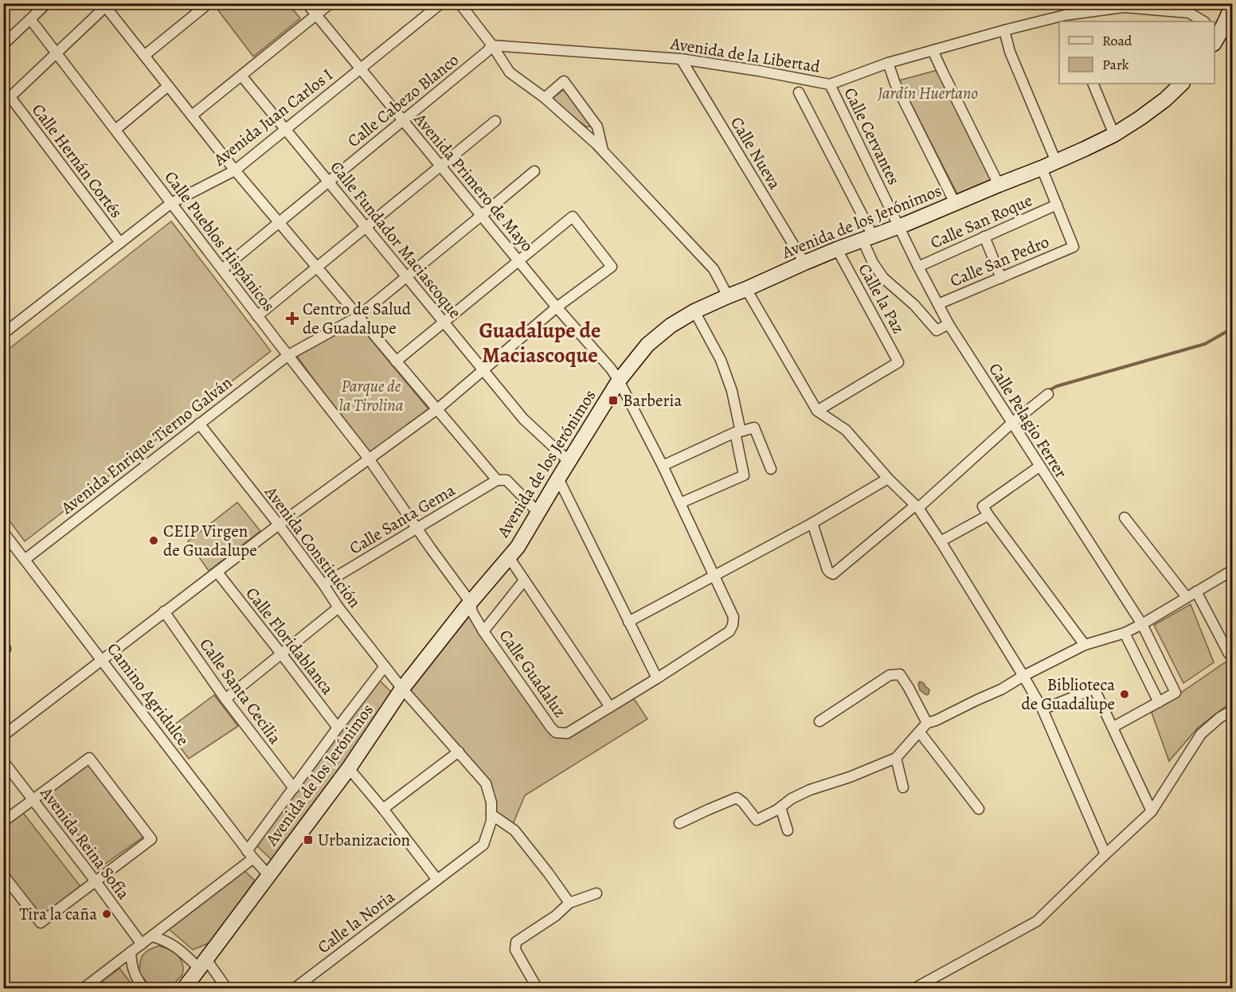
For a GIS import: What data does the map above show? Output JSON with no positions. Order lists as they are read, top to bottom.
{
  "streets": {
    "main road": ["Avenida de los Jerónimos"],
    "street": [
      "Avenida de la Libertad",
      "Calle Cabezo Blanco",
      "Avenida Juan Carlos I",
      "Calle Cervantes",
      "Calle Nueva",
      "Calle Hernán Cortés",
      "Avenida Primero de Mayo",
      "Calle San Roque",
      "Calle Fundador Maciascoque",
      "Calle Pueblos Hispánicos",
      "Calle San Pedro",
      "Calle la Paz",
      "Calle Pelagio Ferrer",
      "Avenida Enrique Tierno Galván",
      "Calle Santa Gema",
      "Avenida Constitución",
      "Calle Floridablanca",
      "Calle Guadaluz",
      "Calle Santa Cecilia",
      "Camino Agridulce",
      "Avenida Reina Sofía",
      "Calle la Noria"
    ]
  },
  "crossings": [
    ["Avenida de la Libertad", "Calle Cabezo Blanco"],
    ["Avenida de la Libertad", "Calle Cervantes"],
    ["Avenida de la Libertad", "Calle Nueva"],
    ["Calle Cabezo Blanco", "Avenida Primero de Mayo"],
    ["Calle Cabezo Blanco", "Calle Fundador Maciascoque"],
    ["Calle Cabezo Blanco", "Calle Pueblos Hispánicos"],
    ["Avenida Juan Carlos I", "Calle Hernán Cortés"],
    ["Avenida Juan Carlos I", "Avenida Primero de Mayo"],
    ["Avenida Juan Carlos I", "Calle Fundador Maciascoque"],
    ["Avenida Juan Carlos I", "Calle Pueblos Hispánicos"],
    ["Calle Cervantes", "Avenida de los Jerónimos"],
    ["Calle Cervantes", "Calle Pelagio Ferrer"],
    ["Calle Nueva", "Avenida de los Jerónimos"],
    ["Avenida Primero de Mayo", "Avenida de los Jerónimos"],
    ["Avenida Primero de Mayo", "Avenida Enrique Tierno Galván"],
    ["Avenida Primero de Mayo", "Calle Guadaluz"],
    ["Avenida de los Jerónimos", "Calle Fundador Maciascoque"],
    ["Avenida de los Jerónimos", "Calle la Paz"],
    ["Avenida de los Jerónimos", "Calle Pelagio Ferrer"],
    ["Avenida de los Jerónimos", "Avenida Constitución"],
    ["Avenida de los Jerónimos", "Calle Floridablanca"],
    ["Avenida de los Jerónimos", "Calle Guadaluz"],
    ["Avenida de los Jerónimos", "Calle Santa Cecilia"],
    ["Avenida de los Jerónimos", "Camino Agridulce"],
    ["Avenida de los Jerónimos", "Avenida Reina Sofía"],
    ["Calle San Roque", "Calle San Pedro"],
    ["Calle San Roque", "Calle Pelagio Ferrer"],
    ["Calle Fundador Maciascoque", "Avenida Enrique Tierno Galván"],
    ["Calle Pueblos Hispánicos", "Avenida Enrique Tierno Galván"],
    ["Calle Pueblos Hispánicos", "Calle Santa Gema"],
    ["Calle Pueblos Hispánicos", "Calle Guadaluz"],
    ["Calle San Pedro", "Calle Pelagio Ferrer"],
    ["Avenida Enrique Tierno Galván", "Avenida Constitución"],
    ["Avenida Enrique Tierno Galván", "Camino Agridulce"],
    ["Calle Santa Gema", "Avenida Constitución"],
    ["Calle Santa Gema", "Calle Guadaluz"],
    ["Avenida Constitución", "Calle la Noria"]
  ],
  "districts": ["Guadalupe de Maciascoque"],
  "parks": ["Jardín Huertano", "Parque de la Tirolina"],
  "places": {
    "health": ["Centro de Salud de Guadalupe"],
    "transit": ["Barberia", "Urbanizacion"],
    "other": ["CEIP Virgen de Guadalupe", "Biblioteca de Guadalupe", "Tira la caña"]
  },
  "legend": ["Road", "Park"]
}
